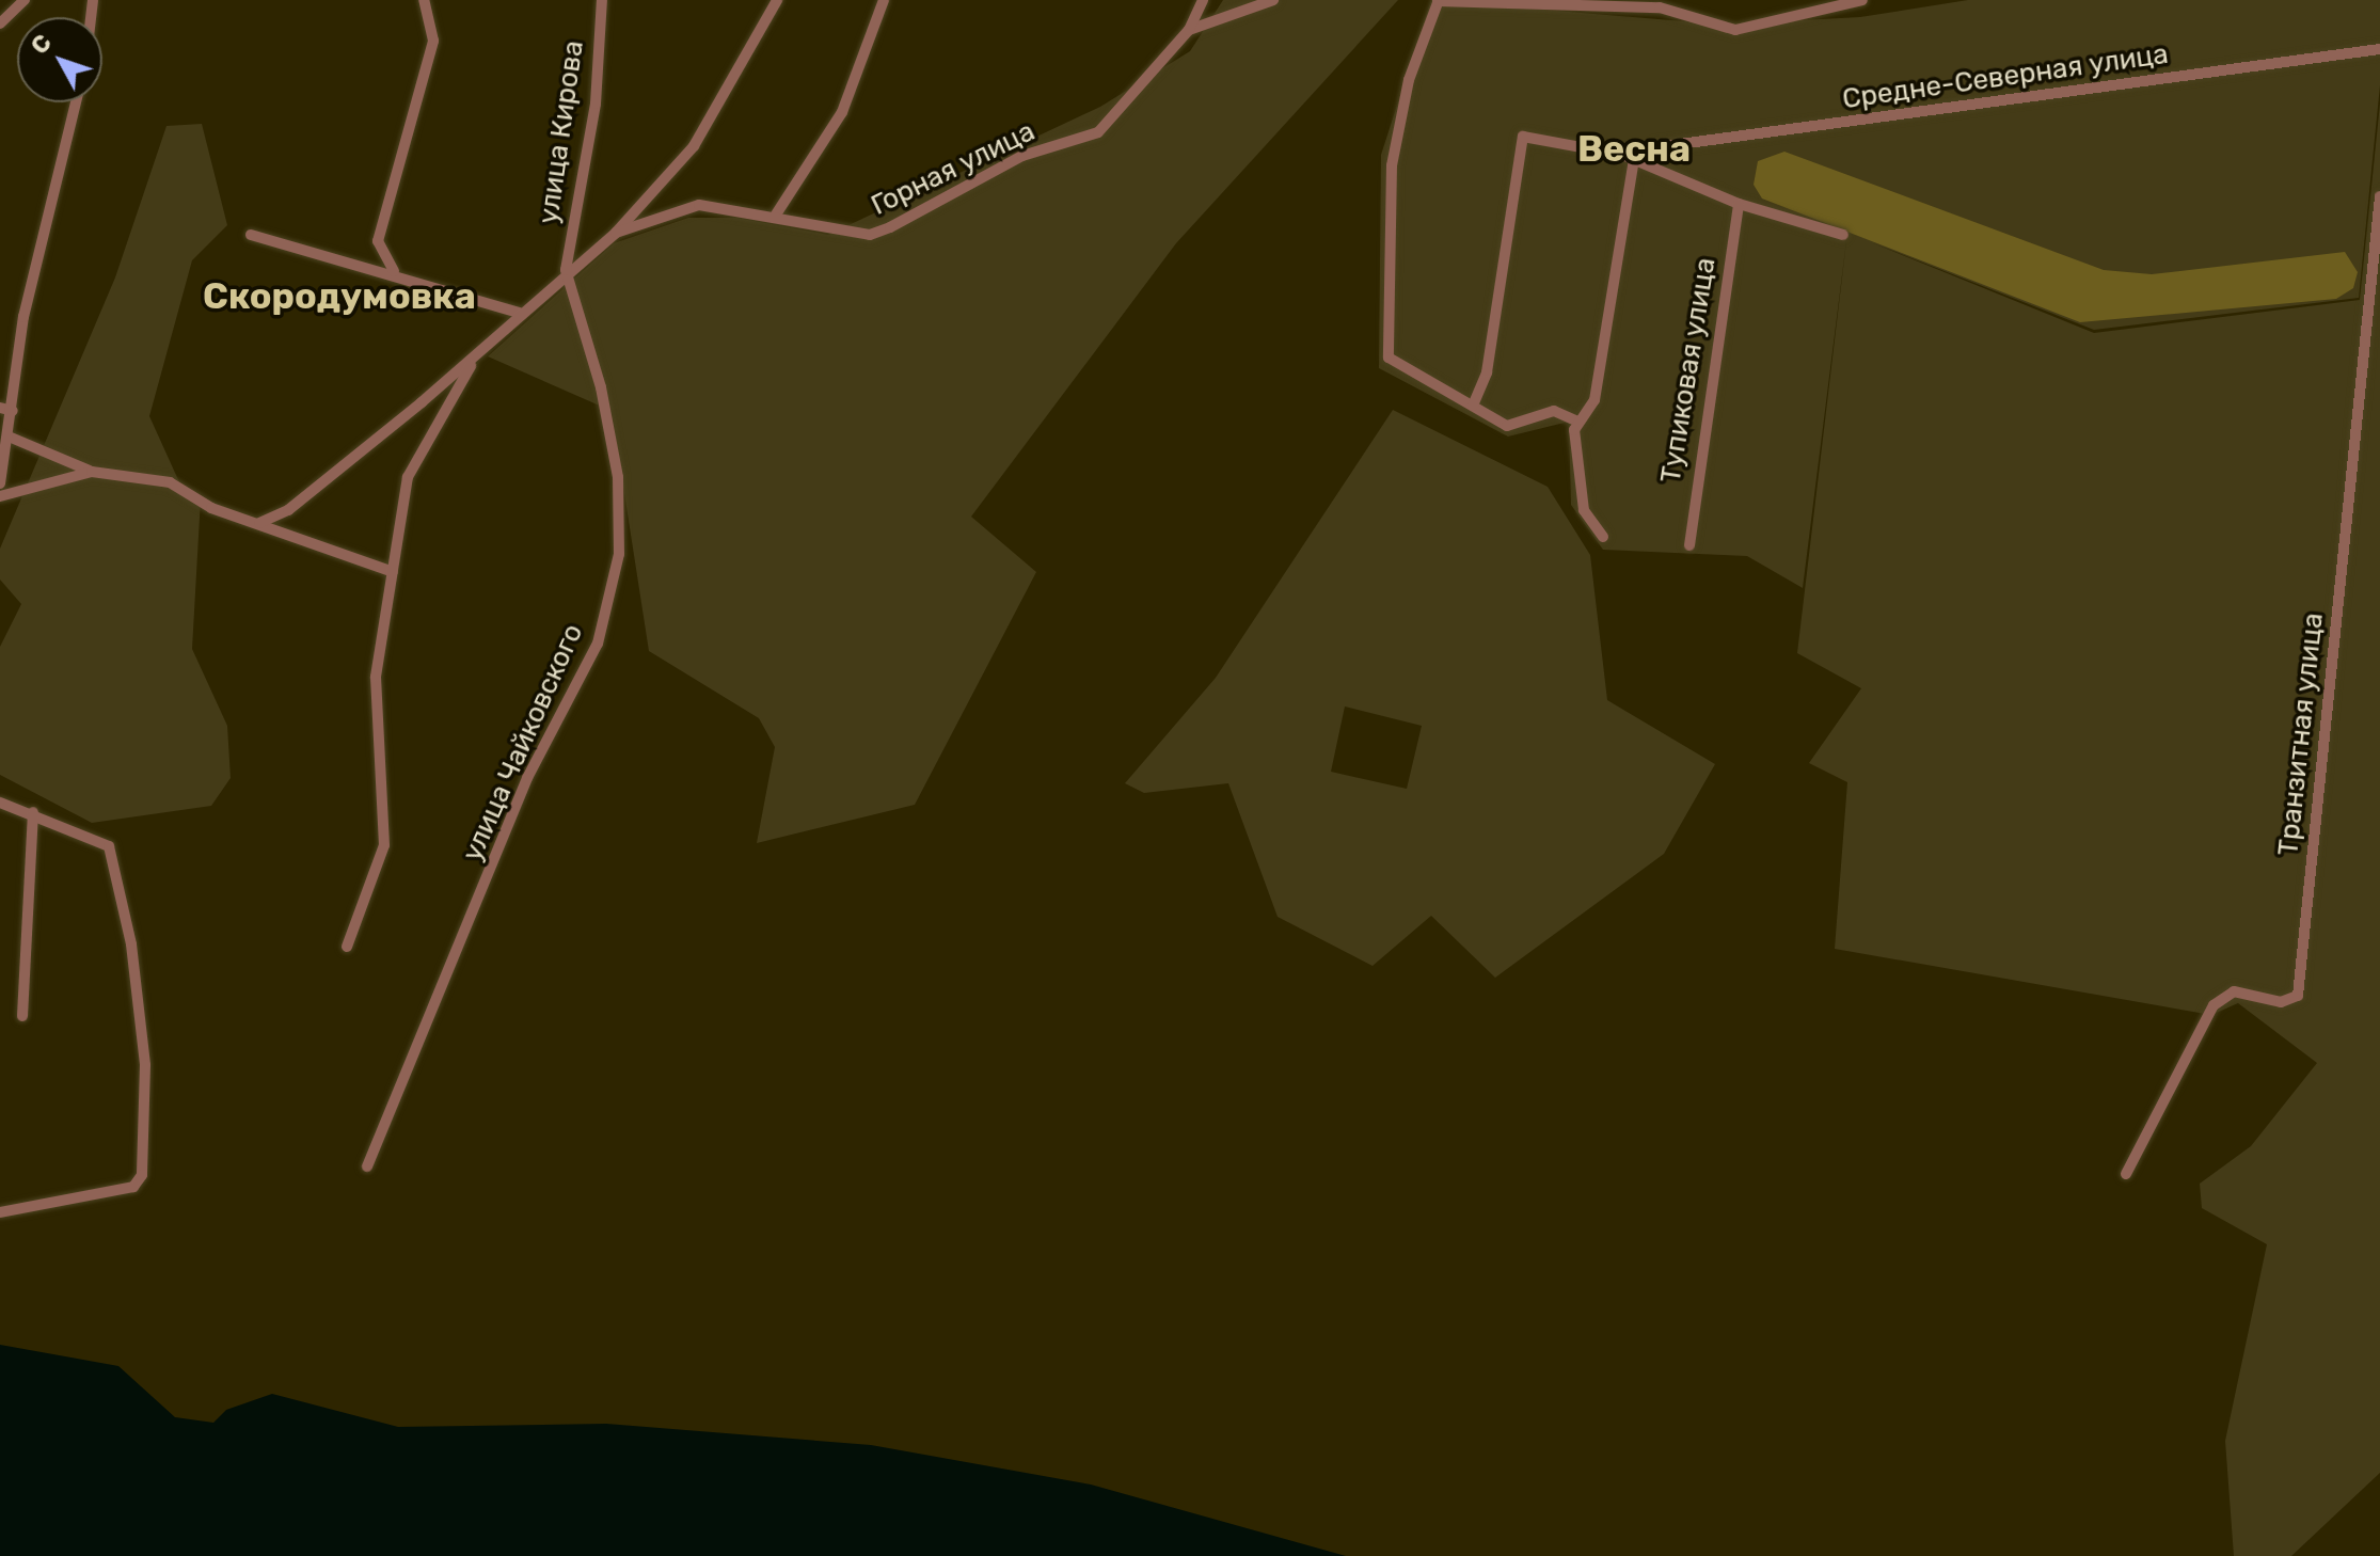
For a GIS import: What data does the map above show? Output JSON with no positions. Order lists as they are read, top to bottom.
{
  "streets": {
    "street": [
      "Средне-Северная улица",
      "улица Кирова",
      "Горная улица",
      "Тупиковая улица",
      "Транзитная улица",
      "улица Чайковского"
    ]
  },
  "crossings": [
    ["улица Кирова", "Горная улица"],
    ["улица Кирова", "улица Чайковского"],
    ["Горная улица", "улица Чайковского"]
  ],
  "districts": ["Весна", "Скородумовка"],
  "north": "top left"
}
